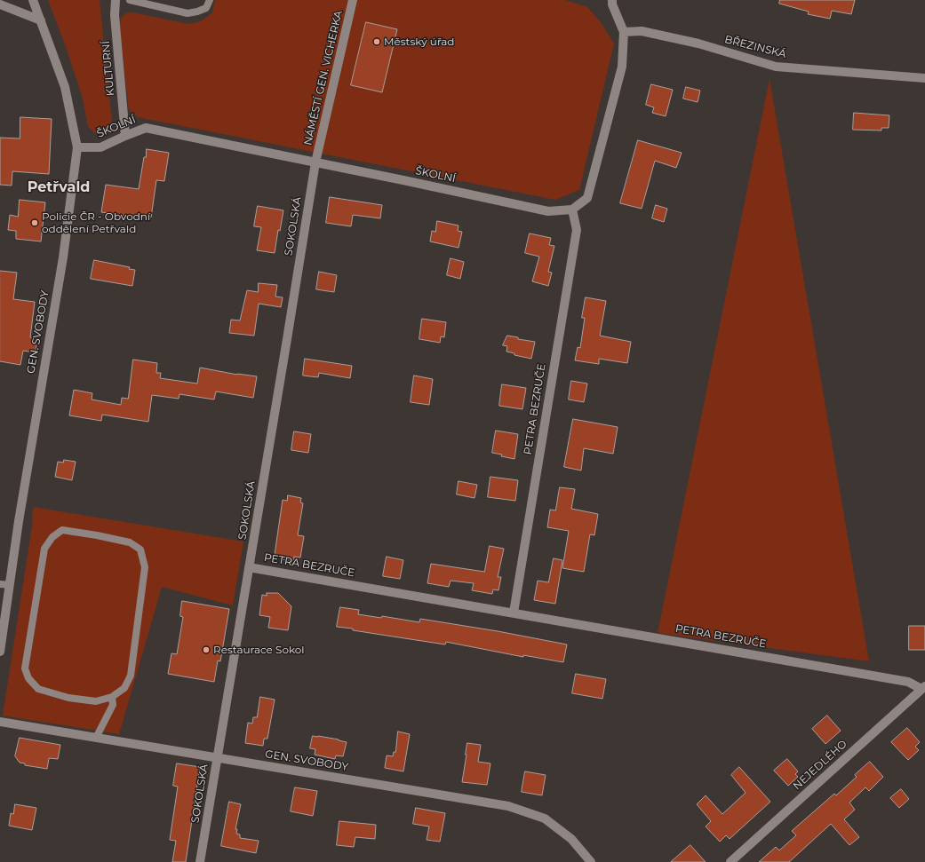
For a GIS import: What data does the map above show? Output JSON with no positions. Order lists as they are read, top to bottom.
{
  "streets": {
    "street": [
      "BŘEZINSKÁ",
      "KULTURNÍ",
      "NÁMĚSTÍ GEN. VICHERKA",
      "ŠKOLNÍ",
      "SOKOLSKÁ",
      "GEN. SVOBODY",
      "PETRA BEZRUČE",
      "NEJEDLÉHO"
    ]
  },
  "crossings": [
    ["KULTURNÍ", "ŠKOLNÍ"],
    ["NÁMĚSTÍ GEN. VICHERKA", "ŠKOLNÍ"],
    ["NÁMĚSTÍ GEN. VICHERKA", "SOKOLSKÁ"],
    ["ŠKOLNÍ", "SOKOLSKÁ"],
    ["ŠKOLNÍ", "GEN. SVOBODY"],
    ["ŠKOLNÍ", "PETRA BEZRUČE"],
    ["SOKOLSKÁ", "GEN. SVOBODY"],
    ["SOKOLSKÁ", "PETRA BEZRUČE"],
    ["PETRA BEZRUČE", "NEJEDLÉHO"]
  ],
  "districts": ["Petřvald"],
  "places": ["Městský úřad", "Policie ČR - Obvodní oddělení Petřvald", "Restaurace Sokol"]
}
